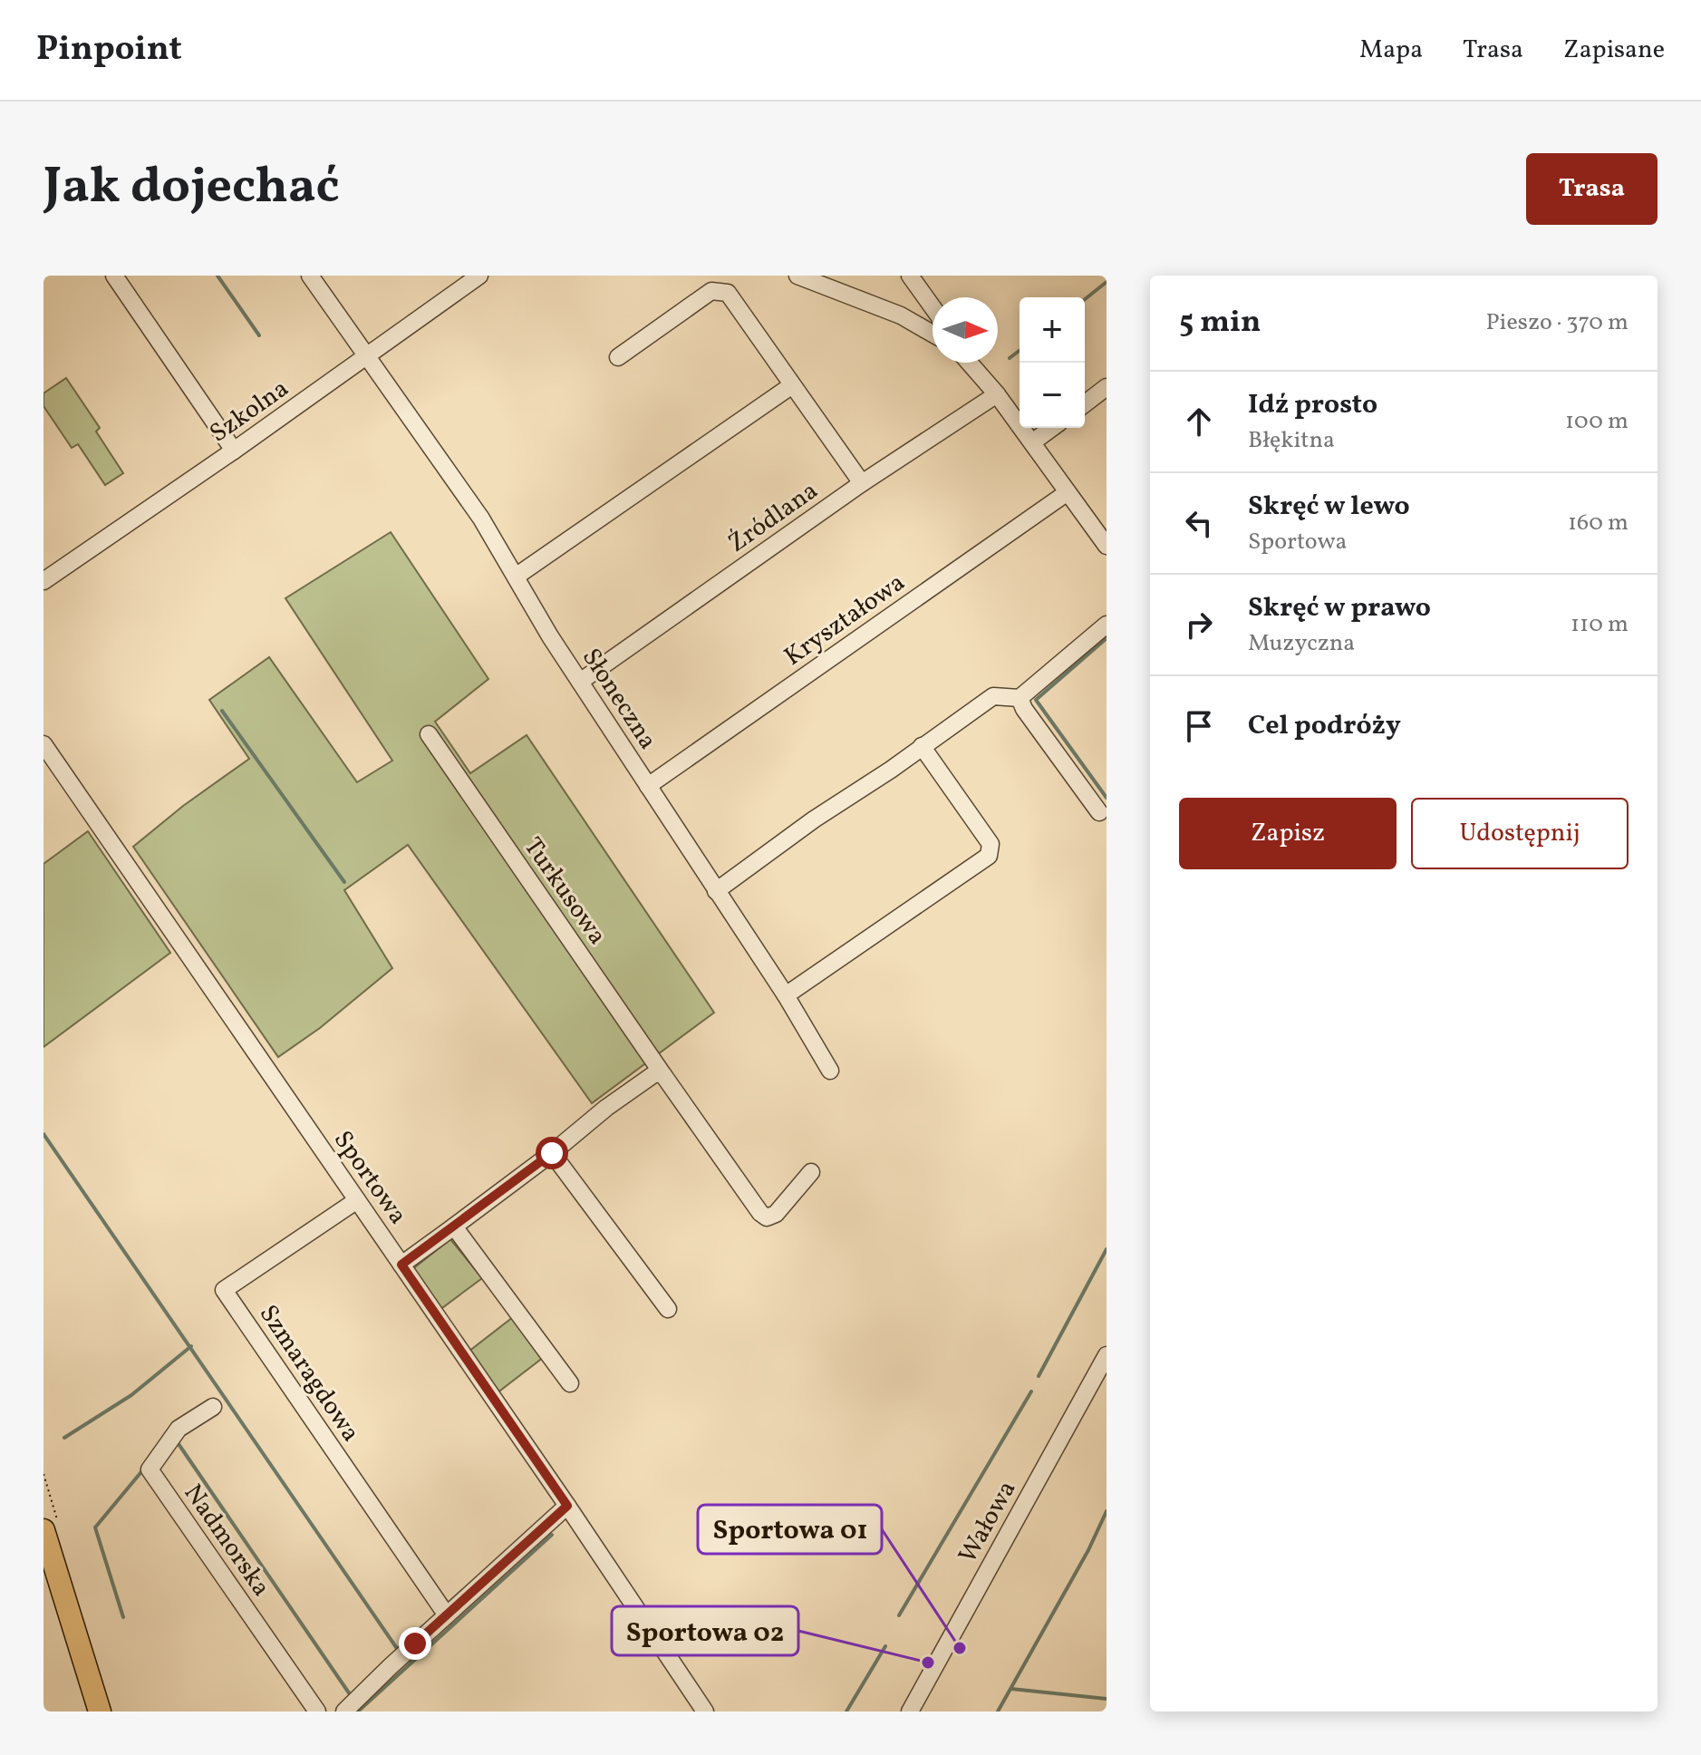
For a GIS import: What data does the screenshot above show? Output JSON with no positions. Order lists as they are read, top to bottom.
{
  "streets": {
    "street": [
      "Szkolna",
      "Źródlana",
      "Kryształowa",
      "Słoneczna",
      "Turkusowa",
      "Sportowa",
      "Szmaragdowa",
      "Wałowa",
      "Nadmorska"
    ]
  },
  "crossings": [
    ["Szkolna", "Słoneczna"],
    ["Źródlana", "Słoneczna"],
    ["Kryształowa", "Słoneczna"],
    ["Sportowa", "Szmaragdowa"]
  ],
  "places": ["Sportowa 01", "Sportowa 02"],
  "north": "right",
  "page": {
    "header": "Pinpoint",
    "nav": ["Mapa", "Trasa", "Zapisane"],
    "title": "Jak dojechać",
    "buttons": [
      "Trasa",
      ["Zapisz", "Udostępnij"]
    ],
    "heading": ["5 min", "Pieszo · 370 m"],
    "map_buttons": ["+", "−"],
    "list": [
      ["Idź prosto", "Błękitna", "100 m"],
      ["Skręć w lewo", "Sportowa", "160 m"],
      ["Skręć w prawo", "Muzyczna", "110 m"],
      "Cel podróży"
    ]
  }
}
